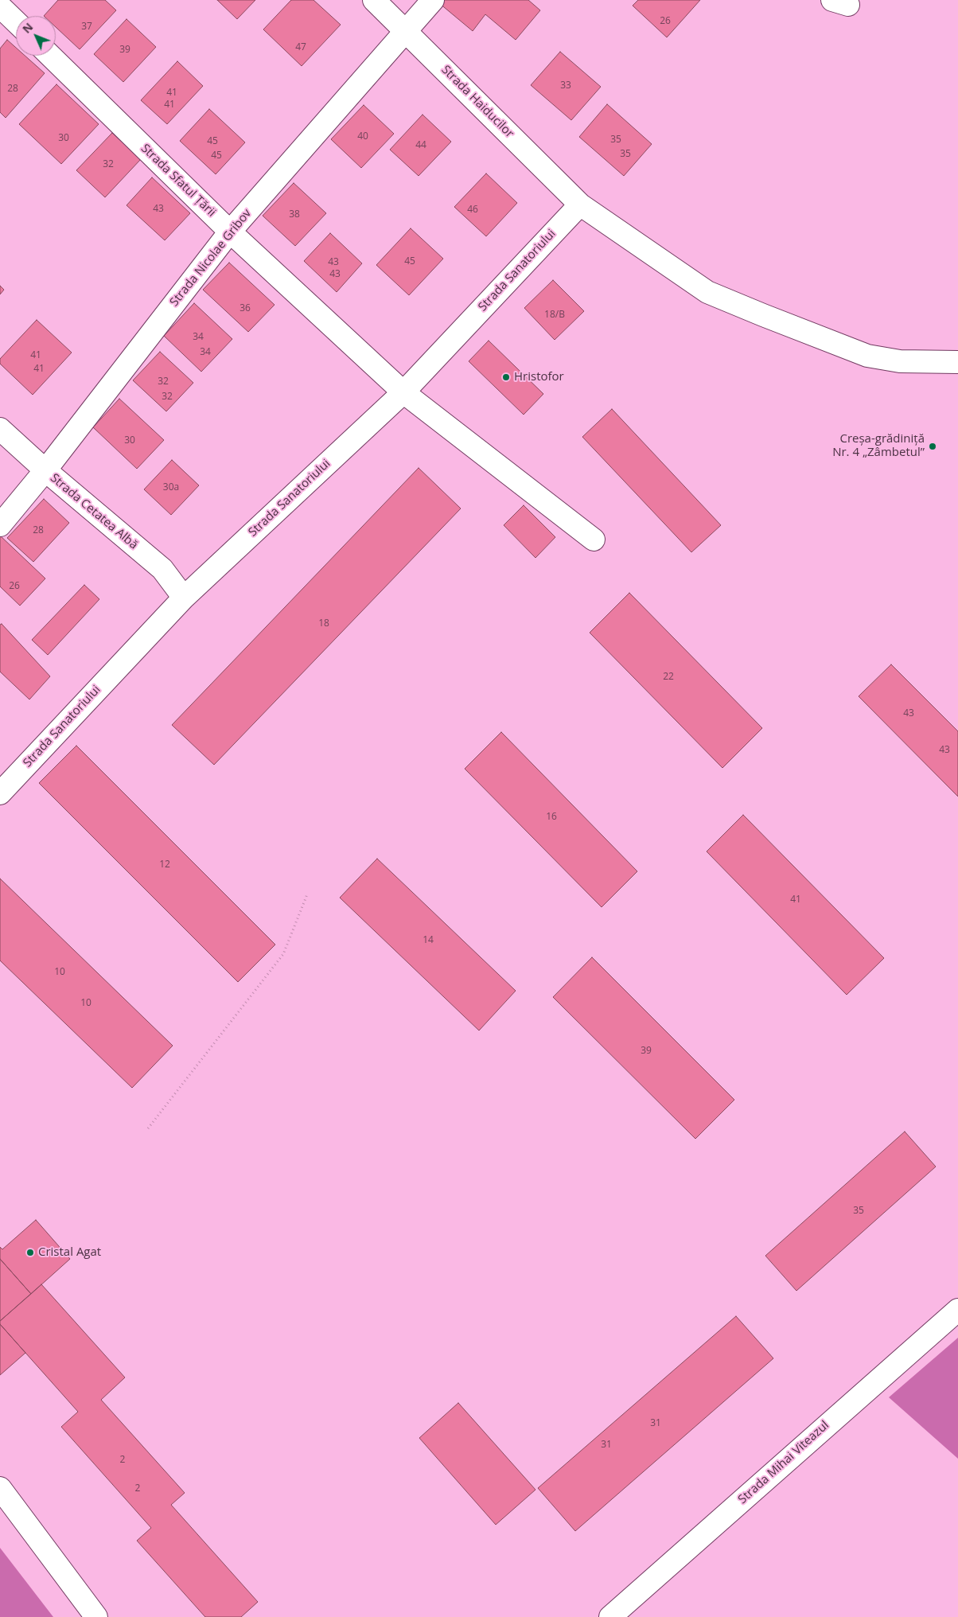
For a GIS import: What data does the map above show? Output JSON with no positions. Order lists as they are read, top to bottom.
{
  "streets": {
    "street": [
      "Strada Haiducilor",
      "Strada Sfatul Țării",
      "Strada Nicolae Gribov",
      "Strada Sanatoriului",
      "Strada Cetatea Albă",
      "Strada Mihai Viteazul"
    ]
  },
  "crossings": [
    ["Strada Haiducilor", "Strada Nicolae Gribov"],
    ["Strada Haiducilor", "Strada Sanatoriului"],
    ["Strada Sfatul Țării", "Strada Nicolae Gribov"],
    ["Strada Sfatul Țării", "Strada Sanatoriului"],
    ["Strada Nicolae Gribov", "Strada Cetatea Albă"],
    ["Strada Sanatoriului", "Strada Cetatea Albă"]
  ],
  "places": ["Hristofor", "Creșa-grădiniță Nr. 4 „Zâmbetul”", "Cristal Agat"],
  "house_numbers": [
    "26",
    "37",
    "47",
    "39",
    "33",
    "28",
    "41",
    "41",
    "40",
    "30",
    "35",
    "45",
    "44",
    "35",
    "45",
    "32",
    "43",
    "46",
    "38",
    "45",
    "43",
    "43",
    "36",
    "18/B",
    "34",
    "34",
    "41",
    "41",
    "32",
    "32",
    "30",
    "30a",
    "28",
    "26",
    "18",
    "22",
    "43",
    "43",
    "16",
    "12",
    "41",
    "14",
    "10",
    "10",
    "39",
    "35",
    "31",
    "31",
    "2",
    "2"
  ],
  "north": "top left"
}
